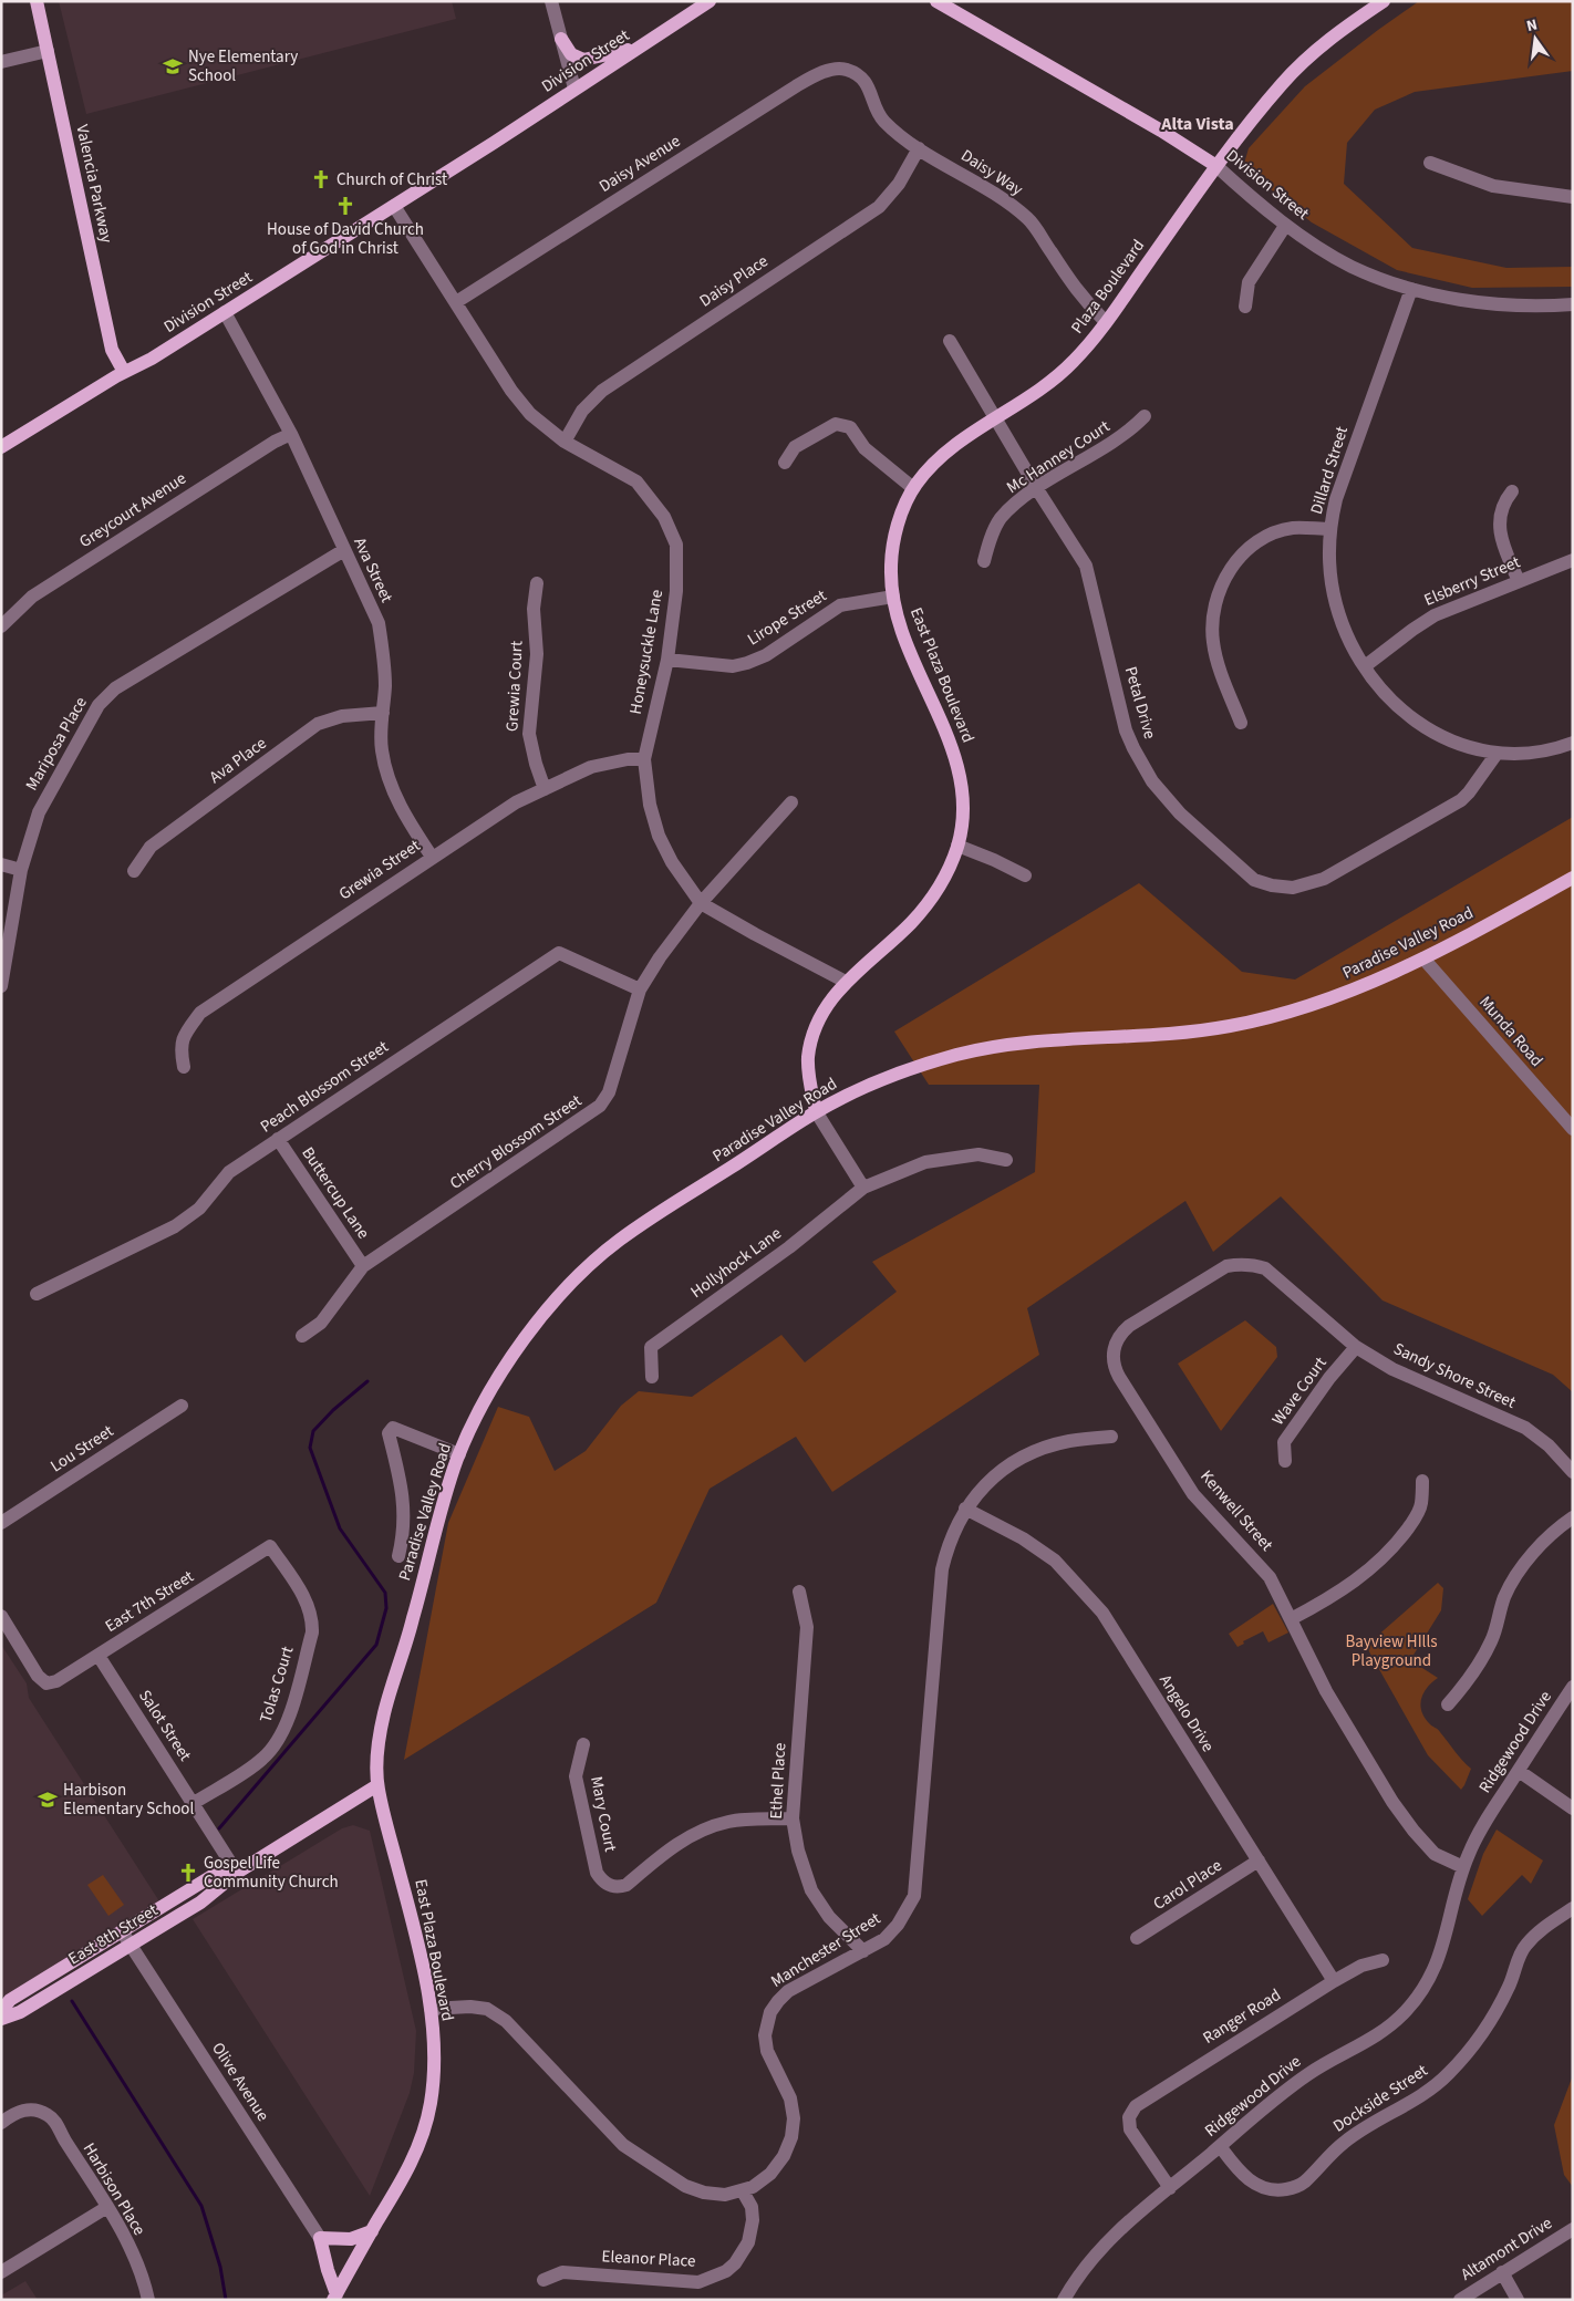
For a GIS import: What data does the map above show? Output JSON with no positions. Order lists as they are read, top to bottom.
{
  "streets": {
    "main road": [
      "Division Street",
      "Valencia Parkway",
      "Plaza Boulevard",
      "East Plaza Boulevard",
      "Paradise Valley Road",
      "East 8th Street"
    ],
    "street": [
      "Daisy Avenue",
      "Daisy Way",
      "Daisy Place",
      "Mc Hanney Court",
      "Dillard Street",
      "Greycourt Avenue",
      "Ava Street",
      "Elsberry Street",
      "Lirope Street",
      "Honeysuckle Lane",
      "Grewia Court",
      "Petal Drive",
      "Mariposa Place",
      "Ava Place",
      "Grewia Street",
      "Munda Road",
      "Peach Blossom Street",
      "Cherry Blossom Street",
      "Buttercup Lane",
      "Hollyhock Lane",
      "Sandy Shore Street",
      "Wave Court",
      "Lou Street",
      "Kenwell Street",
      "East 7th Street",
      "Tolas Court",
      "Angelo Drive",
      "Salot Street",
      "Ridgewood Drive",
      "Ethel Place",
      "Mary Court",
      "Carol Place",
      "Manchester Street",
      "Ranger Road",
      "Olive Avenue",
      "Dockside Street",
      "Harbison Place",
      "Altamont Drive",
      "Eleanor Place"
    ]
  },
  "crossings": [
    ["Division Street", "Valencia Parkway"],
    ["Division Street", "Plaza Boulevard"],
    ["Division Street", "Dillard Street"],
    ["Division Street", "Ava Street"],
    ["Division Street", "Honeysuckle Lane"],
    ["Daisy Avenue", "Daisy Way"],
    ["Daisy Avenue", "Honeysuckle Lane"],
    ["Daisy Way", "Daisy Place"],
    ["Daisy Way", "Plaza Boulevard"],
    ["Daisy Place", "Honeysuckle Lane"],
    ["Plaza Boulevard", "Lirope Street"],
    ["Plaza Boulevard", "East Plaza Boulevard"],
    ["Plaza Boulevard", "Petal Drive"],
    ["Mc Hanney Court", "Petal Drive"],
    ["Dillard Street", "Elsberry Street"],
    ["Dillard Street", "Petal Drive"],
    ["Greycourt Avenue", "Ava Street"],
    ["Ava Street", "Mariposa Place"],
    ["Ava Street", "Ava Place"],
    ["Ava Street", "Grewia Street"],
    ["Lirope Street", "Honeysuckle Lane"],
    ["Lirope Street", "East Plaza Boulevard"],
    ["Honeysuckle Lane", "East Plaza Boulevard"],
    ["Honeysuckle Lane", "Grewia Street"],
    ["Honeysuckle Lane", "Cherry Blossom Street"],
    ["East Plaza Boulevard", "Paradise Valley Road"],
    ["East Plaza Boulevard", "East 8th Street"],
    ["East Plaza Boulevard", "Manchester Street"],
    ["Grewia Court", "Grewia Street"],
    ["Paradise Valley Road", "Munda Road"],
    ["Paradise Valley Road", "East 8th Street"],
    ["Peach Blossom Street", "Cherry Blossom Street"],
    ["Peach Blossom Street", "Buttercup Lane"],
    ["Cherry Blossom Street", "Buttercup Lane"],
    ["Sandy Shore Street", "Wave Court"],
    ["Sandy Shore Street", "Kenwell Street"],
    ["Kenwell Street", "Ridgewood Drive"],
    ["East 7th Street", "Tolas Court"],
    ["East 7th Street", "Salot Street"],
    ["Tolas Court", "Salot Street"],
    ["Angelo Drive", "Carol Place"],
    ["Angelo Drive", "Manchester Street"],
    ["Angelo Drive", "Ranger Road"],
    ["Salot Street", "East 8th Street"],
    ["Ridgewood Drive", "Ranger Road"],
    ["Ridgewood Drive", "Dockside Street"],
    ["Ethel Place", "Mary Court"],
    ["Ethel Place", "Manchester Street"],
    ["East 8th Street", "Olive Avenue"],
    ["Manchester Street", "Eleanor Place"]
  ],
  "districts": ["Alta Vista"],
  "parks": ["Bayview HIlls Playground"],
  "places": {
    "school or university": ["Nye Elementary School", "Harbison Elementary School"],
    "church": ["Church of Christ", "House of David Church of God in Christ", "Gospel Life Community Church"]
  },
  "north": "top"
}
